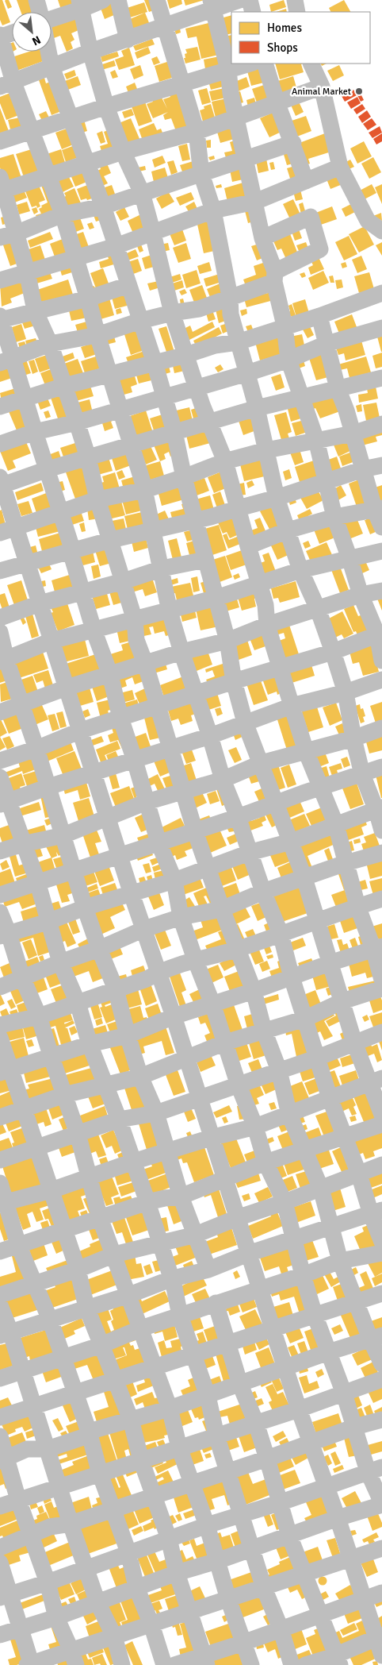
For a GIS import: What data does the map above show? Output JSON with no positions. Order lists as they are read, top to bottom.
{
  "places": ["Animal Market"],
  "legend": ["Homes", "Shops"],
  "north": "bottom right"
}
